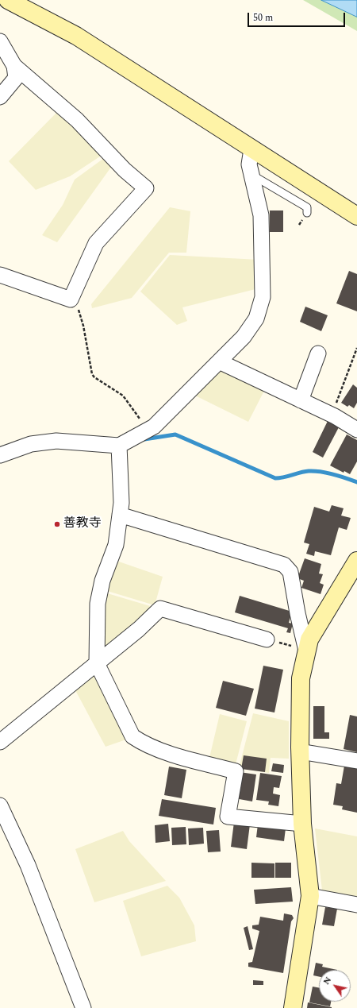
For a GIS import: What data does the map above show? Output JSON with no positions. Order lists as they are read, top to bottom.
{
  "places": ["善教寺"],
  "scale_bar": "50 m",
  "north": "top left"
}
